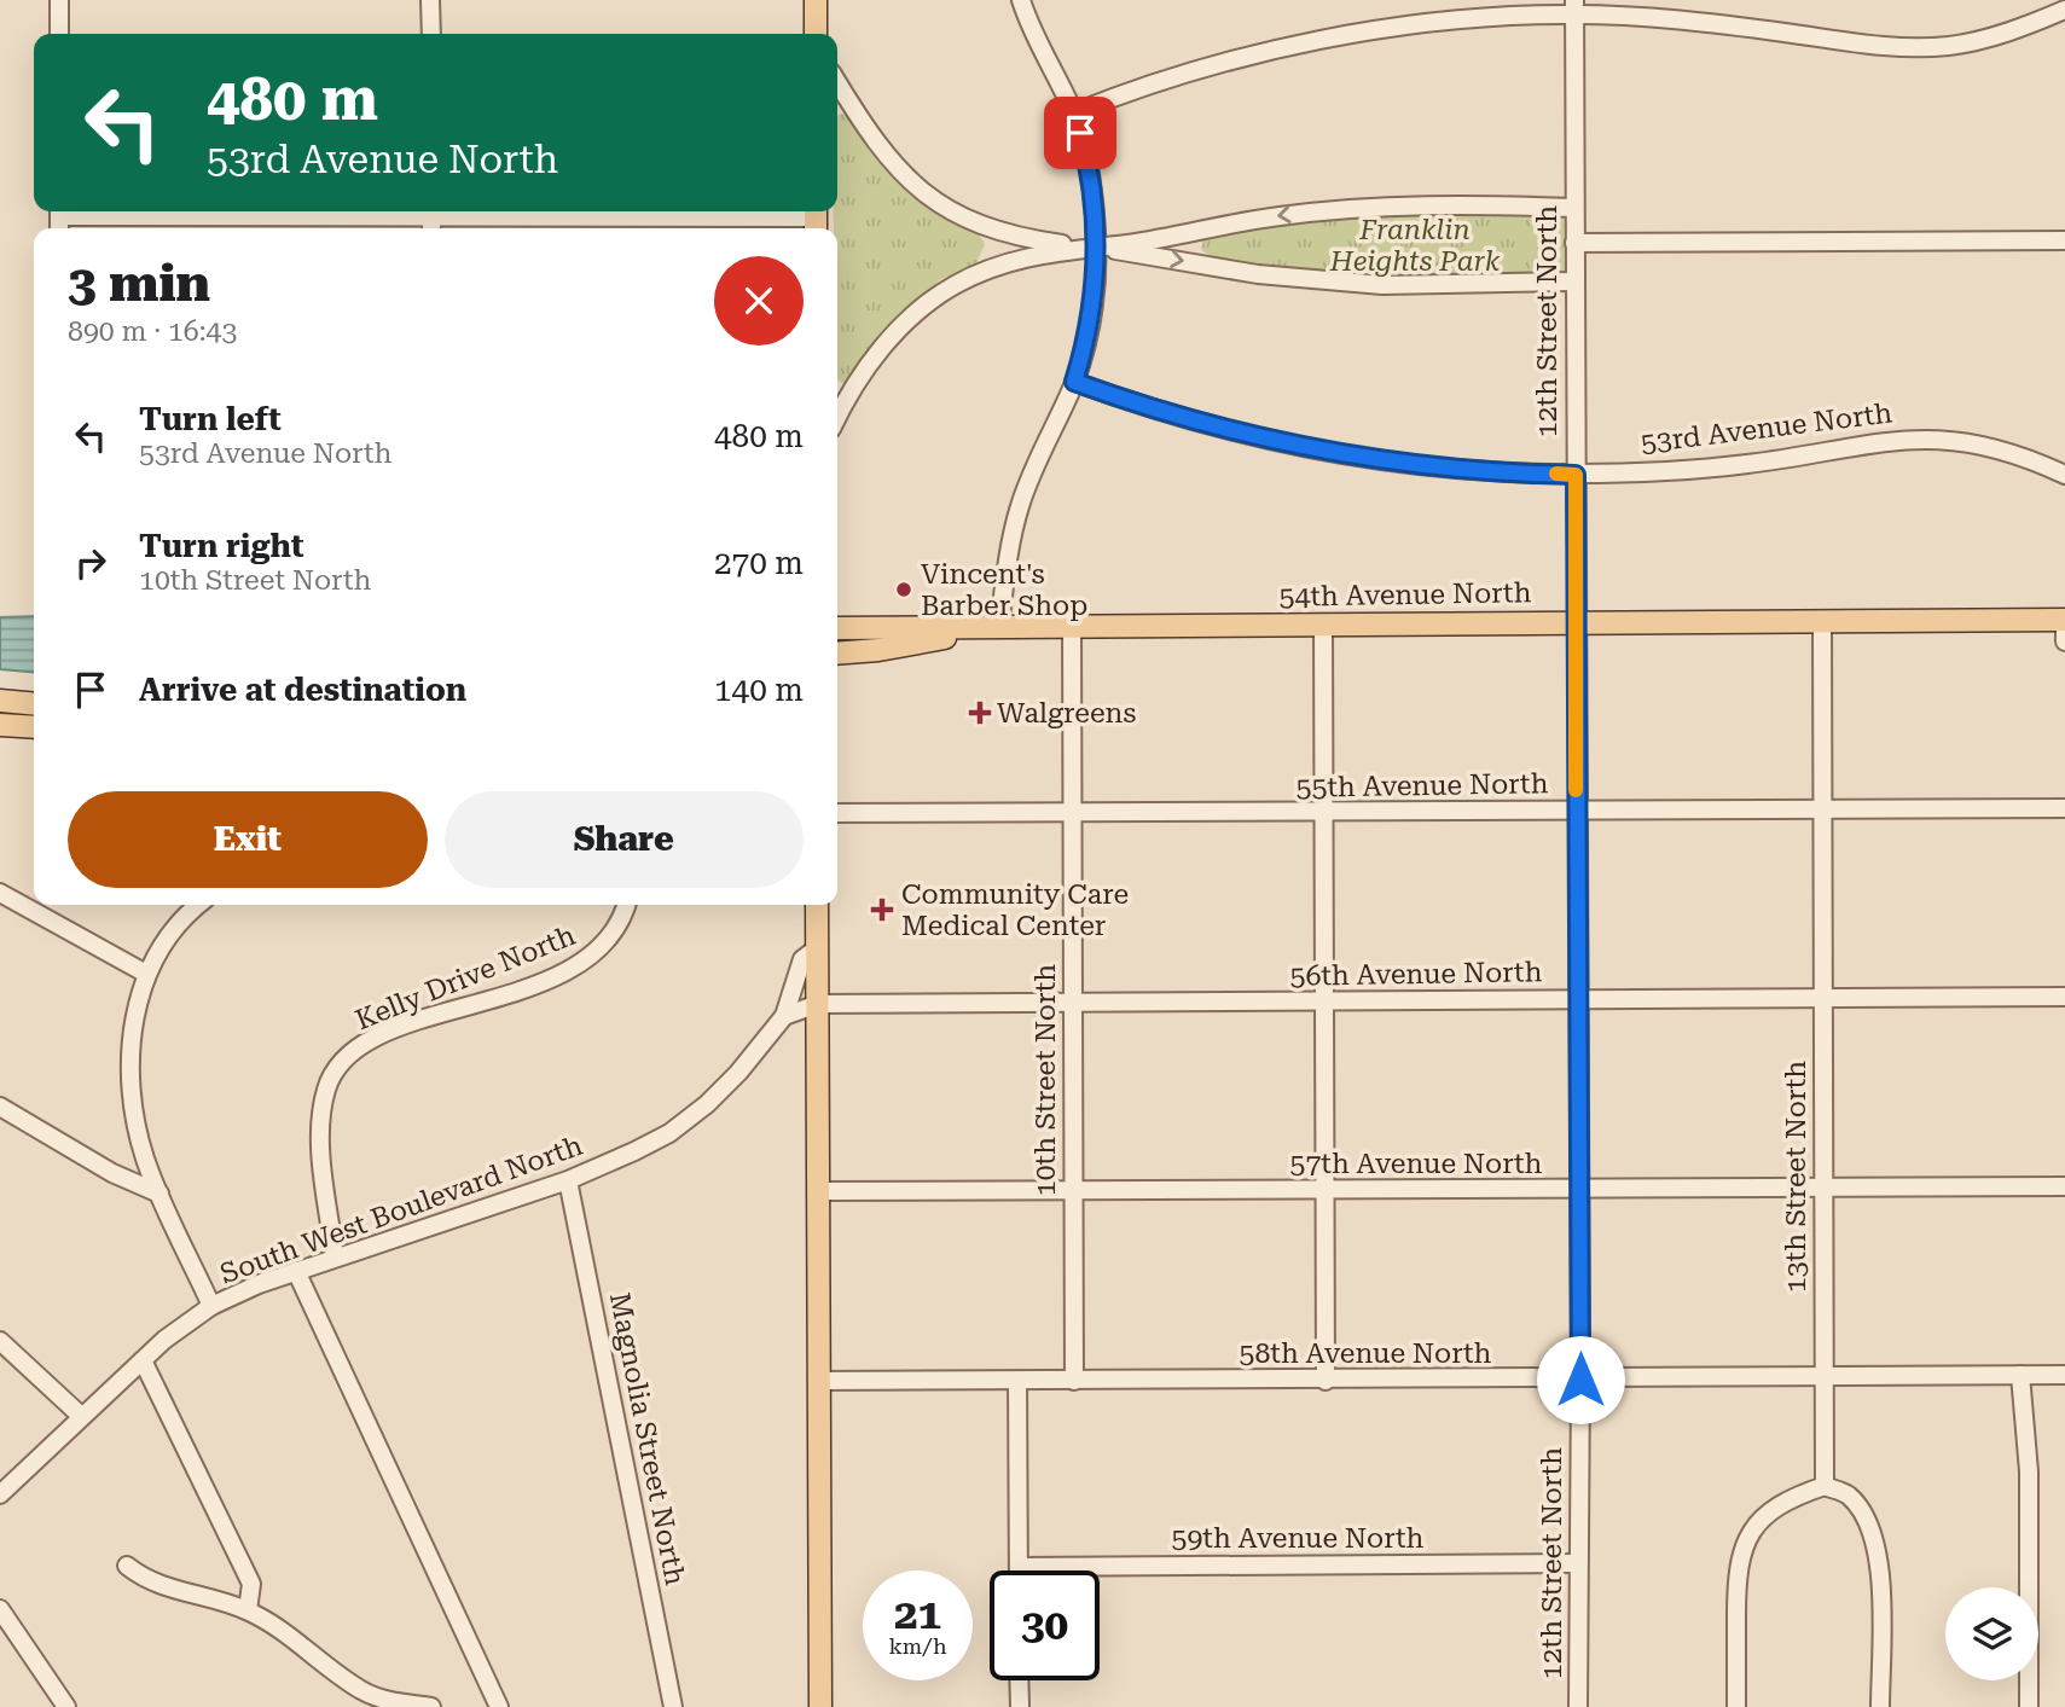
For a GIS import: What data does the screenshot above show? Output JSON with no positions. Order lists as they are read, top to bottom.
{
  "streets": {
    "main road": ["54th Avenue North"],
    "street": [
      "12th Street North",
      "53rd Avenue North",
      "55th Avenue North",
      "56th Avenue North",
      "Kelly Drive North",
      "10th Street North",
      "57th Avenue North",
      "13th Street North",
      "South West Boulevard North",
      "58th Avenue North",
      "Magnolia Street North",
      "59th Avenue North"
    ]
  },
  "crossings": [
    ["12th Street North", "53rd Avenue North"],
    ["12th Street North", "54th Avenue North"],
    ["12th Street North", "55th Avenue North"],
    ["12th Street North", "56th Avenue North"],
    ["12th Street North", "57th Avenue North"],
    ["12th Street North", "58th Avenue North"],
    ["12th Street North", "59th Avenue North"],
    ["54th Avenue North", "10th Street North"],
    ["54th Avenue North", "13th Street North"],
    ["55th Avenue North", "10th Street North"],
    ["55th Avenue North", "13th Street North"],
    ["56th Avenue North", "10th Street North"],
    ["56th Avenue North", "13th Street North"],
    ["Kelly Drive North", "South West Boulevard North"],
    ["10th Street North", "57th Avenue North"],
    ["10th Street North", "58th Avenue North"],
    ["57th Avenue North", "13th Street North"],
    ["13th Street North", "58th Avenue North"],
    ["South West Boulevard North", "Magnolia Street North"]
  ],
  "parks": ["Franklin Heights Park"],
  "places": {
    "other": ["Vincent's Barber Shop"],
    "health": ["Walgreens", "Community Care Medical Center"]
  },
  "page": {
    "turn": ["480 m", "53rd Avenue North"],
    "heading": ["3 min", "890 m · 16:43"],
    "list": [
      {
        "name": "Turn left",
        "note": "53rd Avenue North",
        "value": "480 m"
      },
      {
        "name": "Turn right",
        "note": "10th Street North",
        "value": "270 m"
      },
      {
        "name": "Arrive at destination",
        "value": "140 m"
      }
    ],
    "buttons": ["Exit", "Share"],
    "speed": "21 km/h",
    "limit": "30"
  }
}
